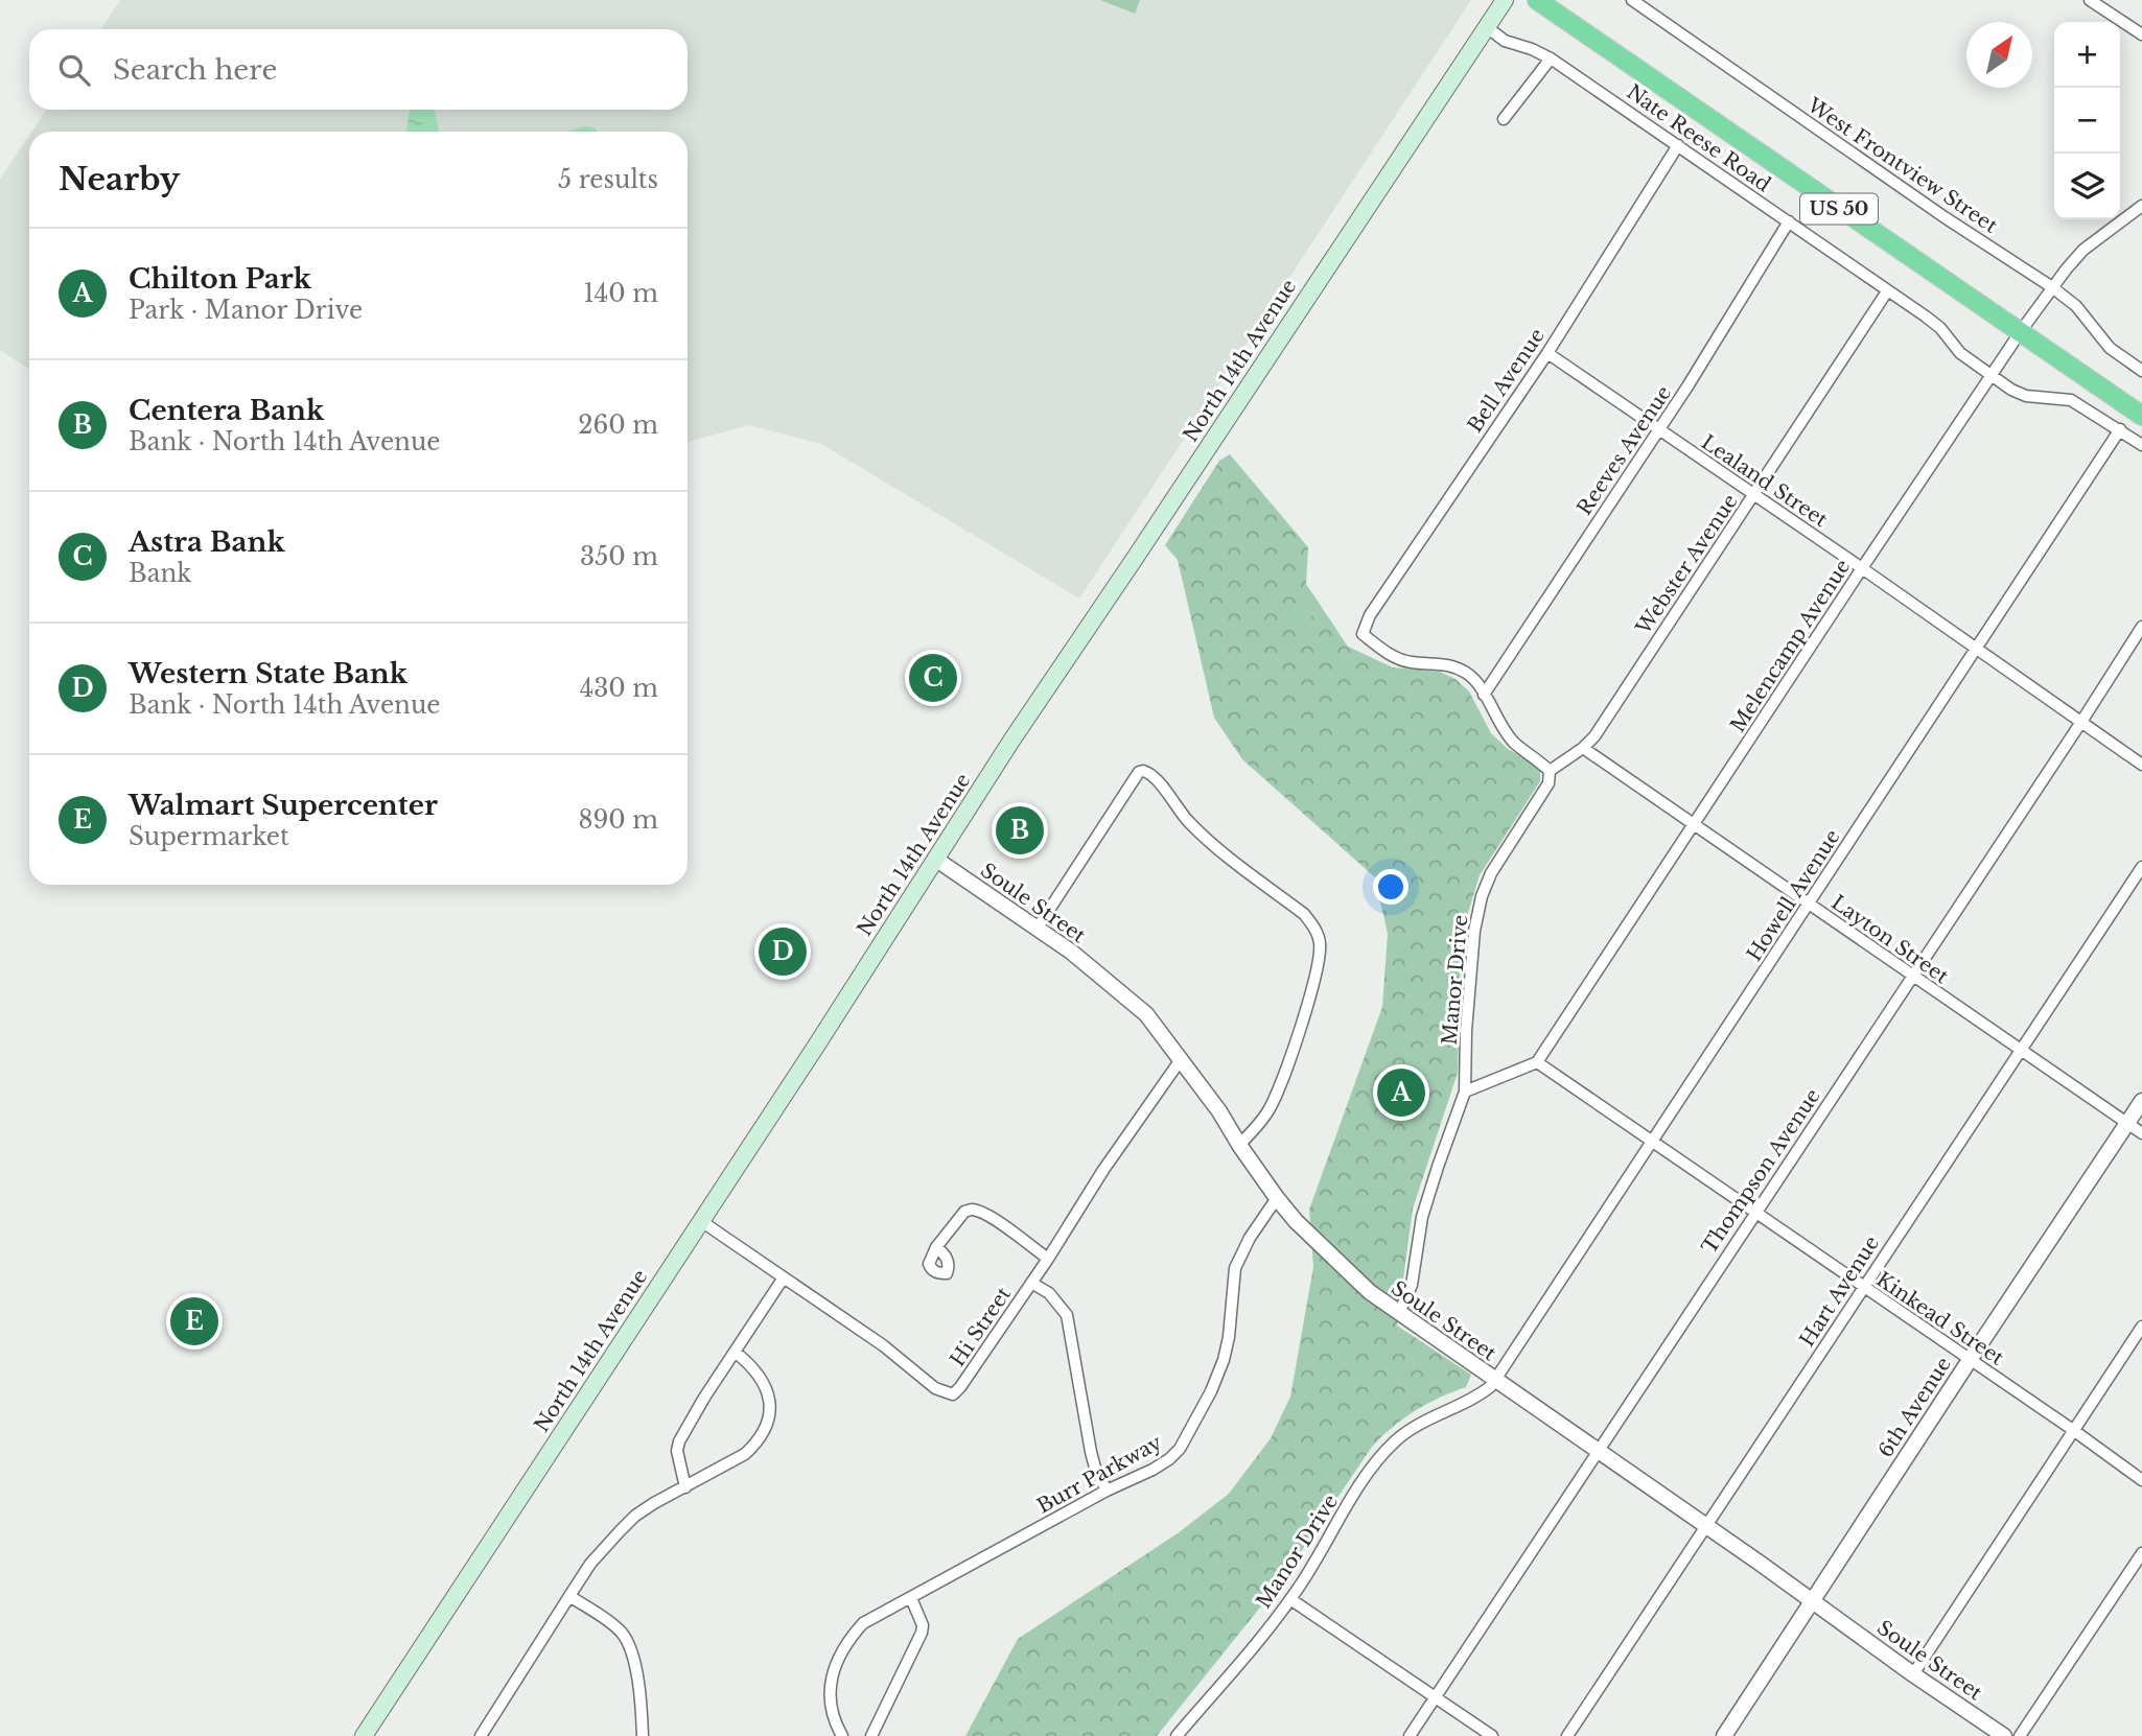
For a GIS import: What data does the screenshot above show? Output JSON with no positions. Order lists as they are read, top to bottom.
{
  "streets": {
    "highway": ["US 50"],
    "main road": ["North 14th Avenue"],
    "street": [
      "Nate Reese Road",
      "West Frontview Street",
      "Bell Avenue",
      "Reeves Avenue",
      "Lealand Street",
      "Webster Avenue",
      "Melencamp Avenue",
      "Howell Avenue",
      "Soule Street",
      "Layton Street",
      "Manor Drive",
      "Thompson Avenue",
      "Hart Avenue",
      "Kinkead Street",
      "Hi Street",
      "6th Avenue",
      "Burr Parkway"
    ]
  },
  "crossings": [
    ["Nate Reese Road", "North 14th Avenue"],
    ["Nate Reese Road", "Bell Avenue"],
    ["Nate Reese Road", "Reeves Avenue"],
    ["Nate Reese Road", "Webster Avenue"],
    ["Nate Reese Road", "Melencamp Avenue"],
    ["Nate Reese Road", "Howell Avenue"],
    ["West Frontview Street", "Melencamp Avenue"],
    ["US 50", "Melencamp Avenue"],
    ["North 14th Avenue", "Soule Street"],
    ["North 14th Avenue", "Hi Street"],
    ["Bell Avenue", "Reeves Avenue"],
    ["Bell Avenue", "Lealand Street"],
    ["Reeves Avenue", "Lealand Street"],
    ["Lealand Street", "Webster Avenue"],
    ["Lealand Street", "Melencamp Avenue"],
    ["Lealand Street", "Howell Avenue"],
    ["Lealand Street", "Thompson Avenue"],
    ["Webster Avenue", "Layton Street"],
    ["Webster Avenue", "Manor Drive"],
    ["Melencamp Avenue", "Layton Street"],
    ["Melencamp Avenue", "Kinkead Street"],
    ["Howell Avenue", "Soule Street"],
    ["Howell Avenue", "Layton Street"],
    ["Howell Avenue", "Manor Drive"],
    ["Howell Avenue", "Kinkead Street"],
    ["Soule Street", "Manor Drive"],
    ["Soule Street", "Thompson Avenue"],
    ["Soule Street", "Hart Avenue"],
    ["Soule Street", "Hi Street"],
    ["Soule Street", "6th Avenue"],
    ["Soule Street", "Burr Parkway"],
    ["Layton Street", "Thompson Avenue"],
    ["Layton Street", "Hart Avenue"],
    ["Layton Street", "6th Avenue"],
    ["Thompson Avenue", "Kinkead Street"],
    ["Hart Avenue", "Kinkead Street"],
    ["Kinkead Street", "6th Avenue"]
  ],
  "north": "top right",
  "page": {
    "map_buttons": ["+", "−"],
    "search": "Search here",
    "heading": ["Nearby", "5 results"],
    "list": [
      {
        "mark": "A",
        "name": "Chilton Park",
        "note": "Park · Manor Drive",
        "value": "140 m"
      },
      {
        "mark": "B",
        "name": "Centera Bank",
        "note": "Bank · North 14th Avenue",
        "value": "260 m"
      },
      {
        "mark": "C",
        "name": "Astra Bank",
        "note": "Bank",
        "value": "350 m"
      },
      {
        "mark": "D",
        "name": "Western State Bank",
        "note": "Bank · North 14th Avenue",
        "value": "430 m"
      },
      {
        "mark": "E",
        "name": "Walmart Supercenter",
        "note": "Supermarket",
        "value": "890 m"
      }
    ],
    "pins": [
      "C",
      "B",
      "D",
      "A",
      "E"
    ]
  }
}
